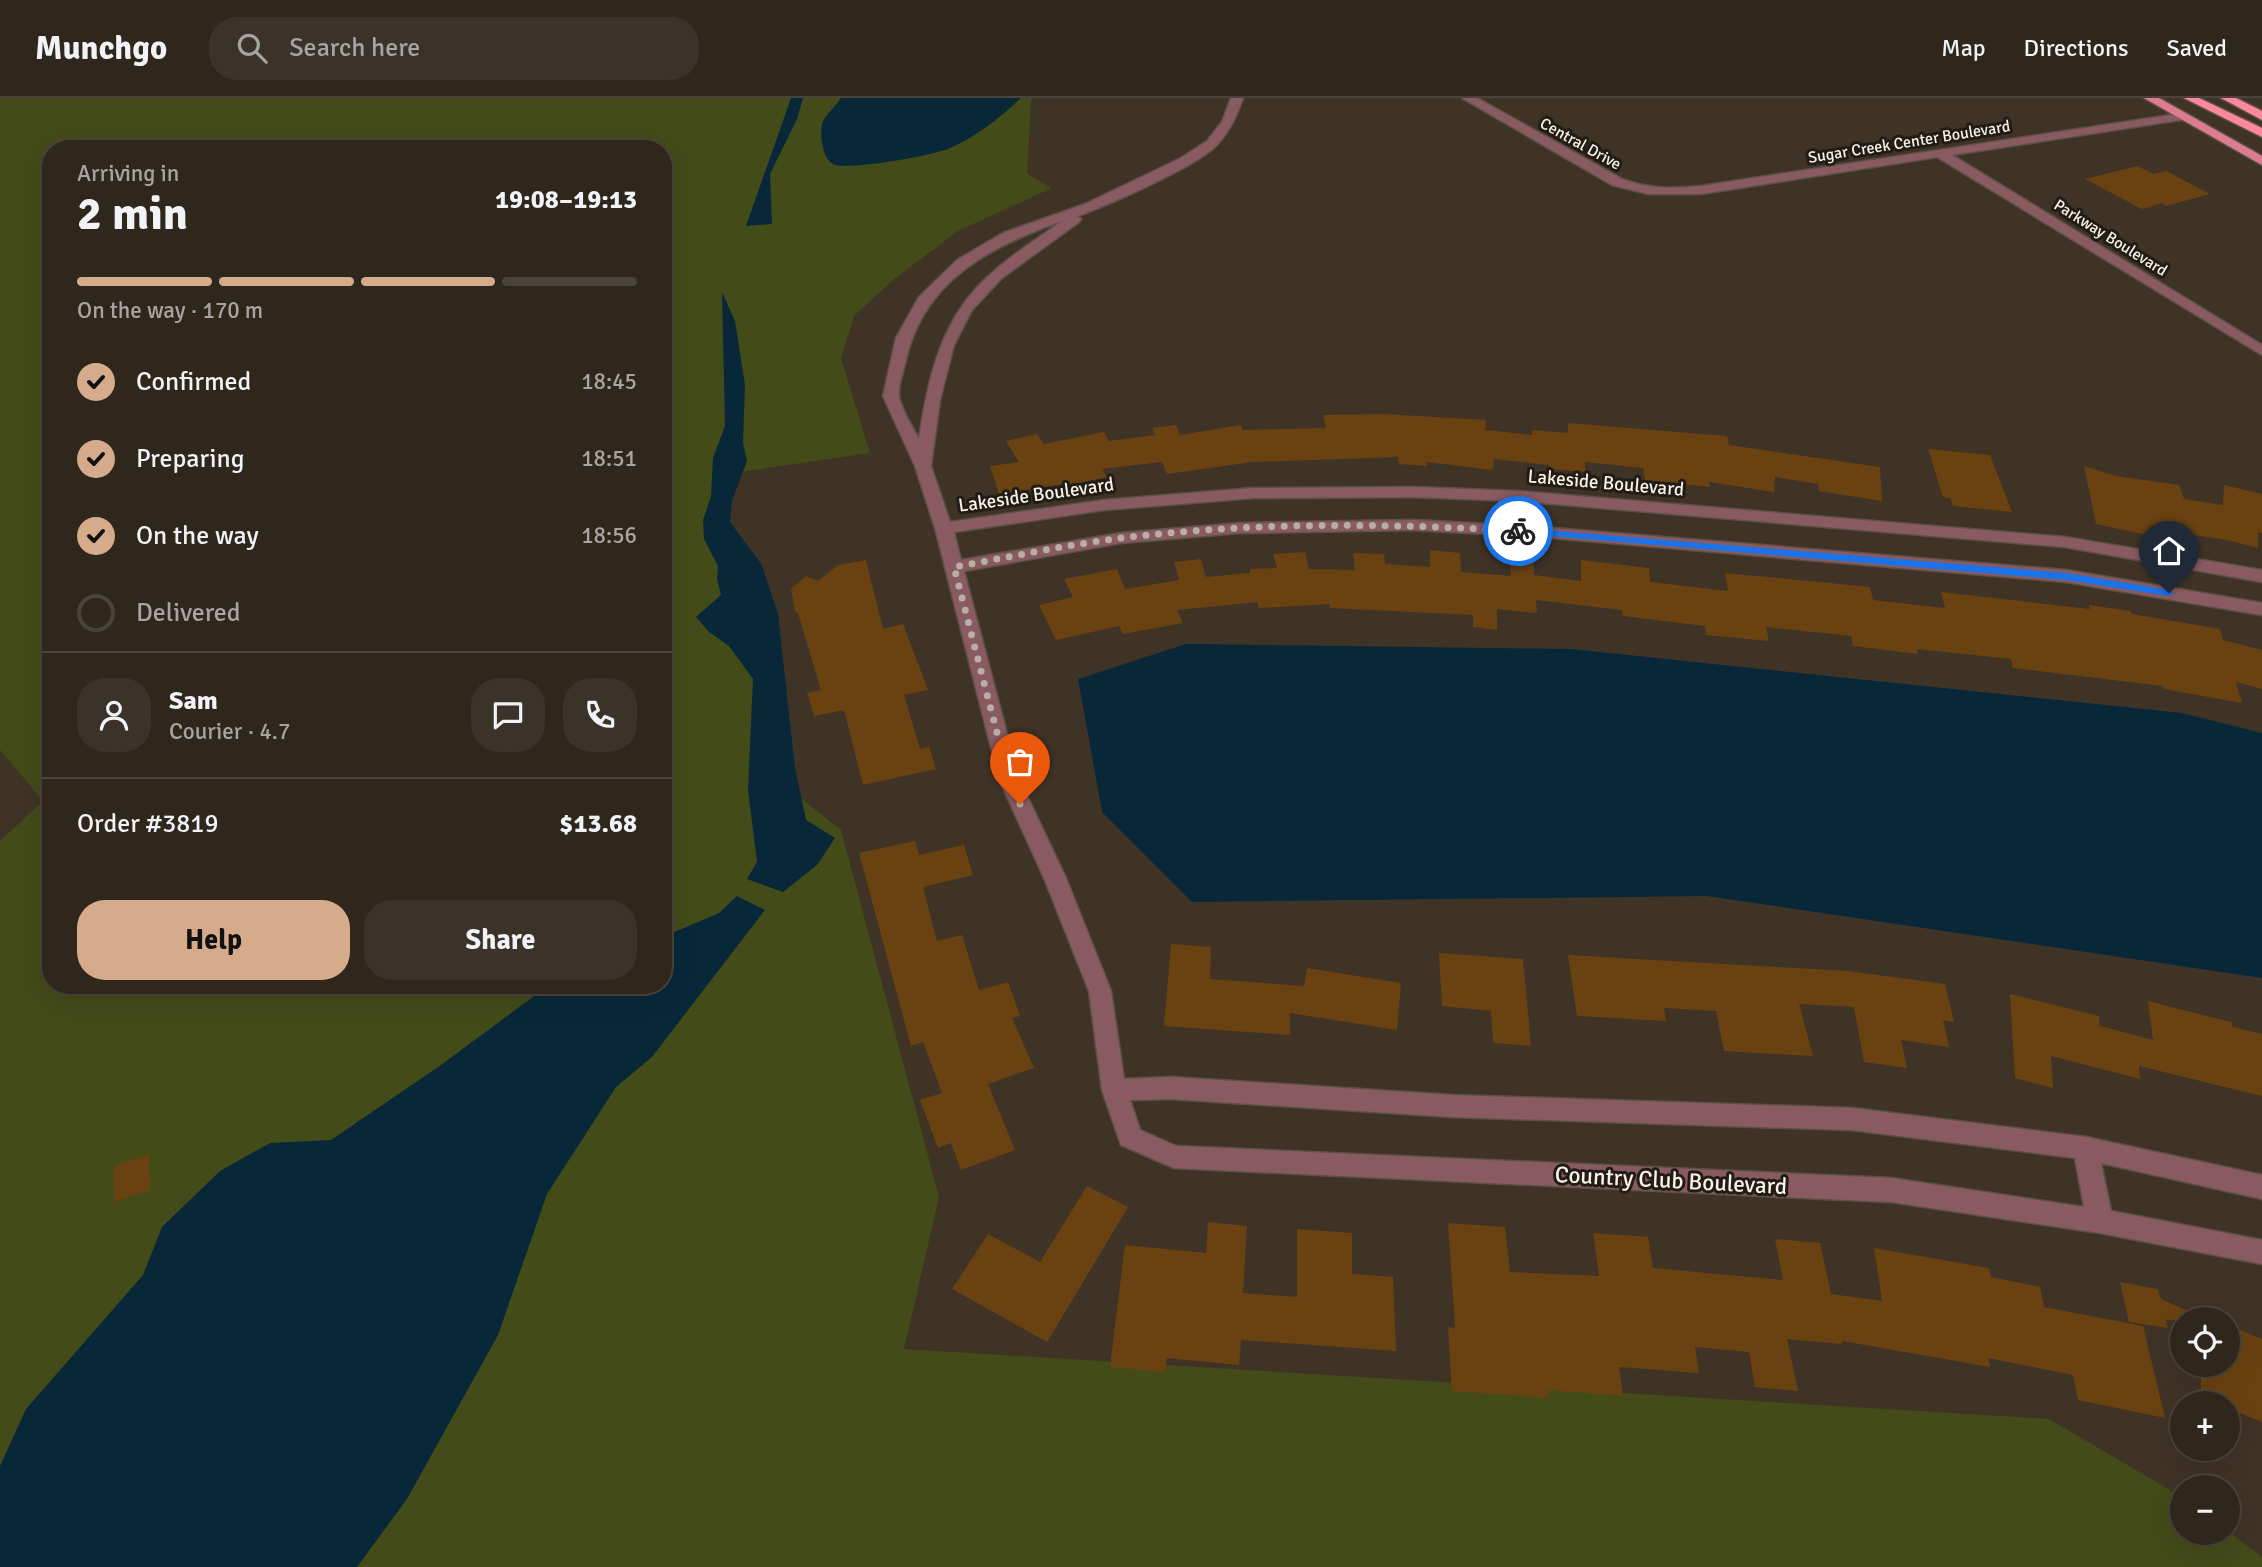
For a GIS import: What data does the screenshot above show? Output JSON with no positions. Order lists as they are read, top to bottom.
{
  "streets": {
    "street": [
      "Sugar Creek Center Boulevard",
      "Central Drive",
      "Parkway Boulevard",
      "Lakeside Boulevard",
      "Country Club Boulevard"
    ]
  },
  "crossings": [
    ["Sugar Creek Center Boulevard", "Central Drive"],
    ["Sugar Creek Center Boulevard", "Parkway Boulevard"],
    ["Lakeside Boulevard", "Country Club Boulevard"]
  ],
  "page": {
    "header": "Munchgo",
    "search": "Search here",
    "nav": ["Map", "Directions", "Saved"],
    "heading": ["2 min", "Arriving in", "19:08–19:13"],
    "panel": [
      "Sam",
      "Courier · 4.7",
      "Order #3819",
      "$13.68"
    ],
    "bar": "On the way · 170 m",
    "list": [
      ["Confirmed", "18:45"],
      ["Preparing", "18:51"],
      ["On the way", "18:56"],
      "Delivered"
    ],
    "buttons": ["Help", "Share"],
    "map_buttons": ["+", "−"]
  }
}
